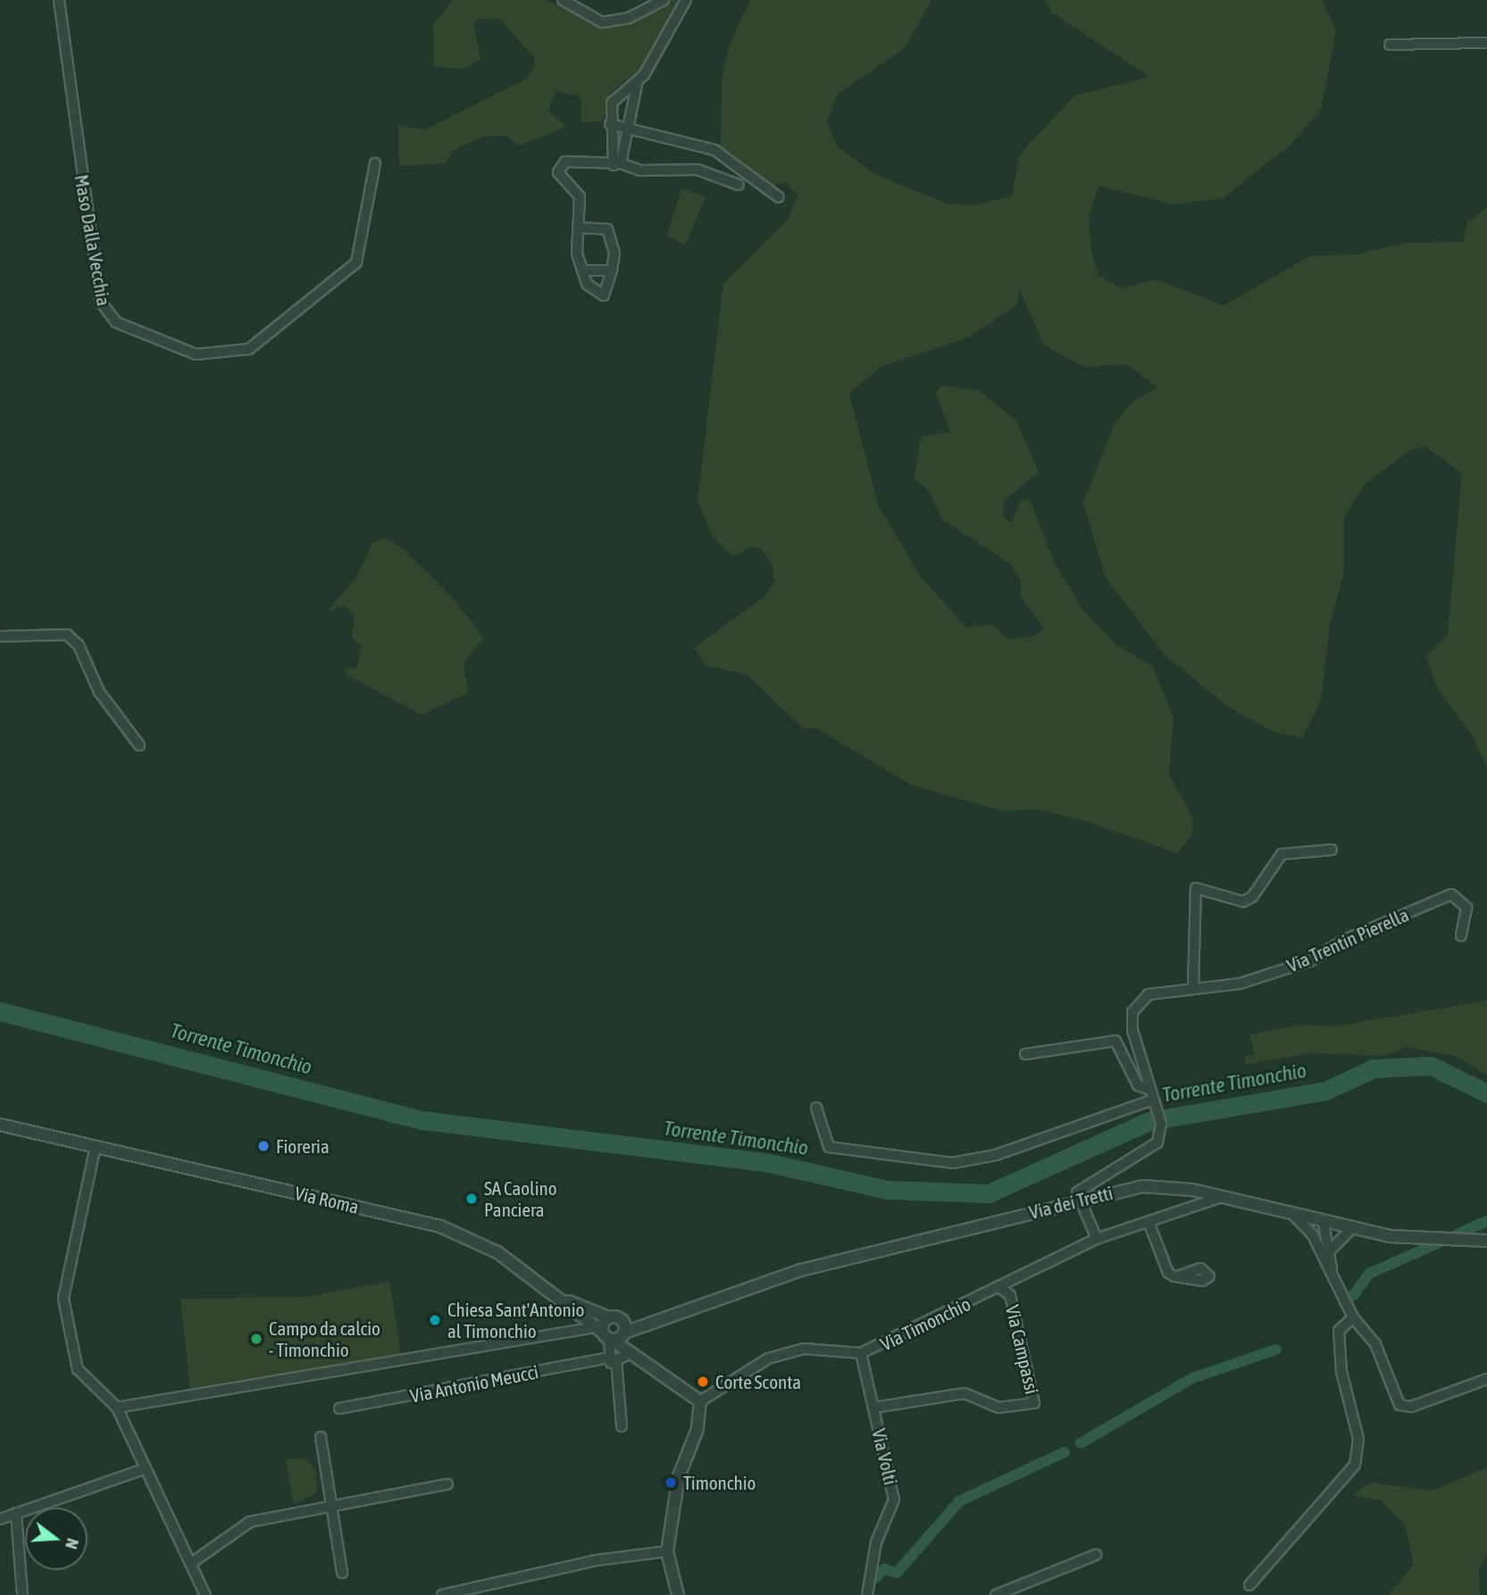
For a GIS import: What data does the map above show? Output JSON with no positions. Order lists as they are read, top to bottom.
{
  "streets": {
    "street": [
      "Maso Dalla Vecchia",
      "Via Trentin Pierella",
      "Via Roma",
      "Via dei Tretti",
      "Via Timonchio",
      "Via Campassi",
      "Via Antonio Meucci",
      "Via Volti"
    ]
  },
  "crossings": [
    ["Via Trentin Pierella", "Via dei Tretti"],
    ["Via Roma", "Via dei Tretti"],
    ["Via Roma", "Via Timonchio"],
    ["Via dei Tretti", "Via Timonchio"],
    ["Via Timonchio", "Via Campassi"],
    ["Via Timonchio", "Via Volti"],
    ["Via Campassi", "Via Volti"]
  ],
  "water": ["Torrente Timonchio"],
  "places": [
    "Fioreria",
    "SA Caolino Panciera",
    "Chiesa Sant'Antonio al Timonchio",
    "Campo da calcio - Timonchio",
    "Corte Sconta",
    "Timonchio"
  ],
  "north": "right"
}
